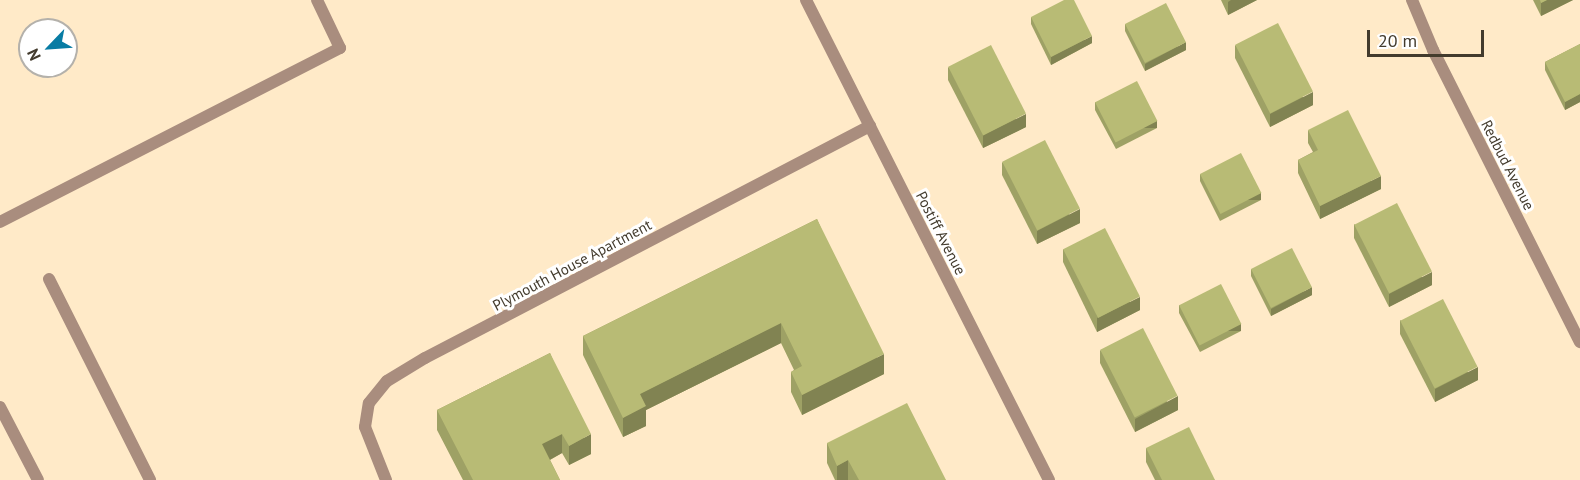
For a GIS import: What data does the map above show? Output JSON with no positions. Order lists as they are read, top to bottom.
{
  "streets": {
    "street": ["Redbud Avenue", "Postiff Avenue", "Plymouth House Apartment"]
  },
  "crossings": [
    ["Postiff Avenue", "Plymouth House Apartment"]
  ],
  "scale_bar": "20 m",
  "north": "bottom left"
}
